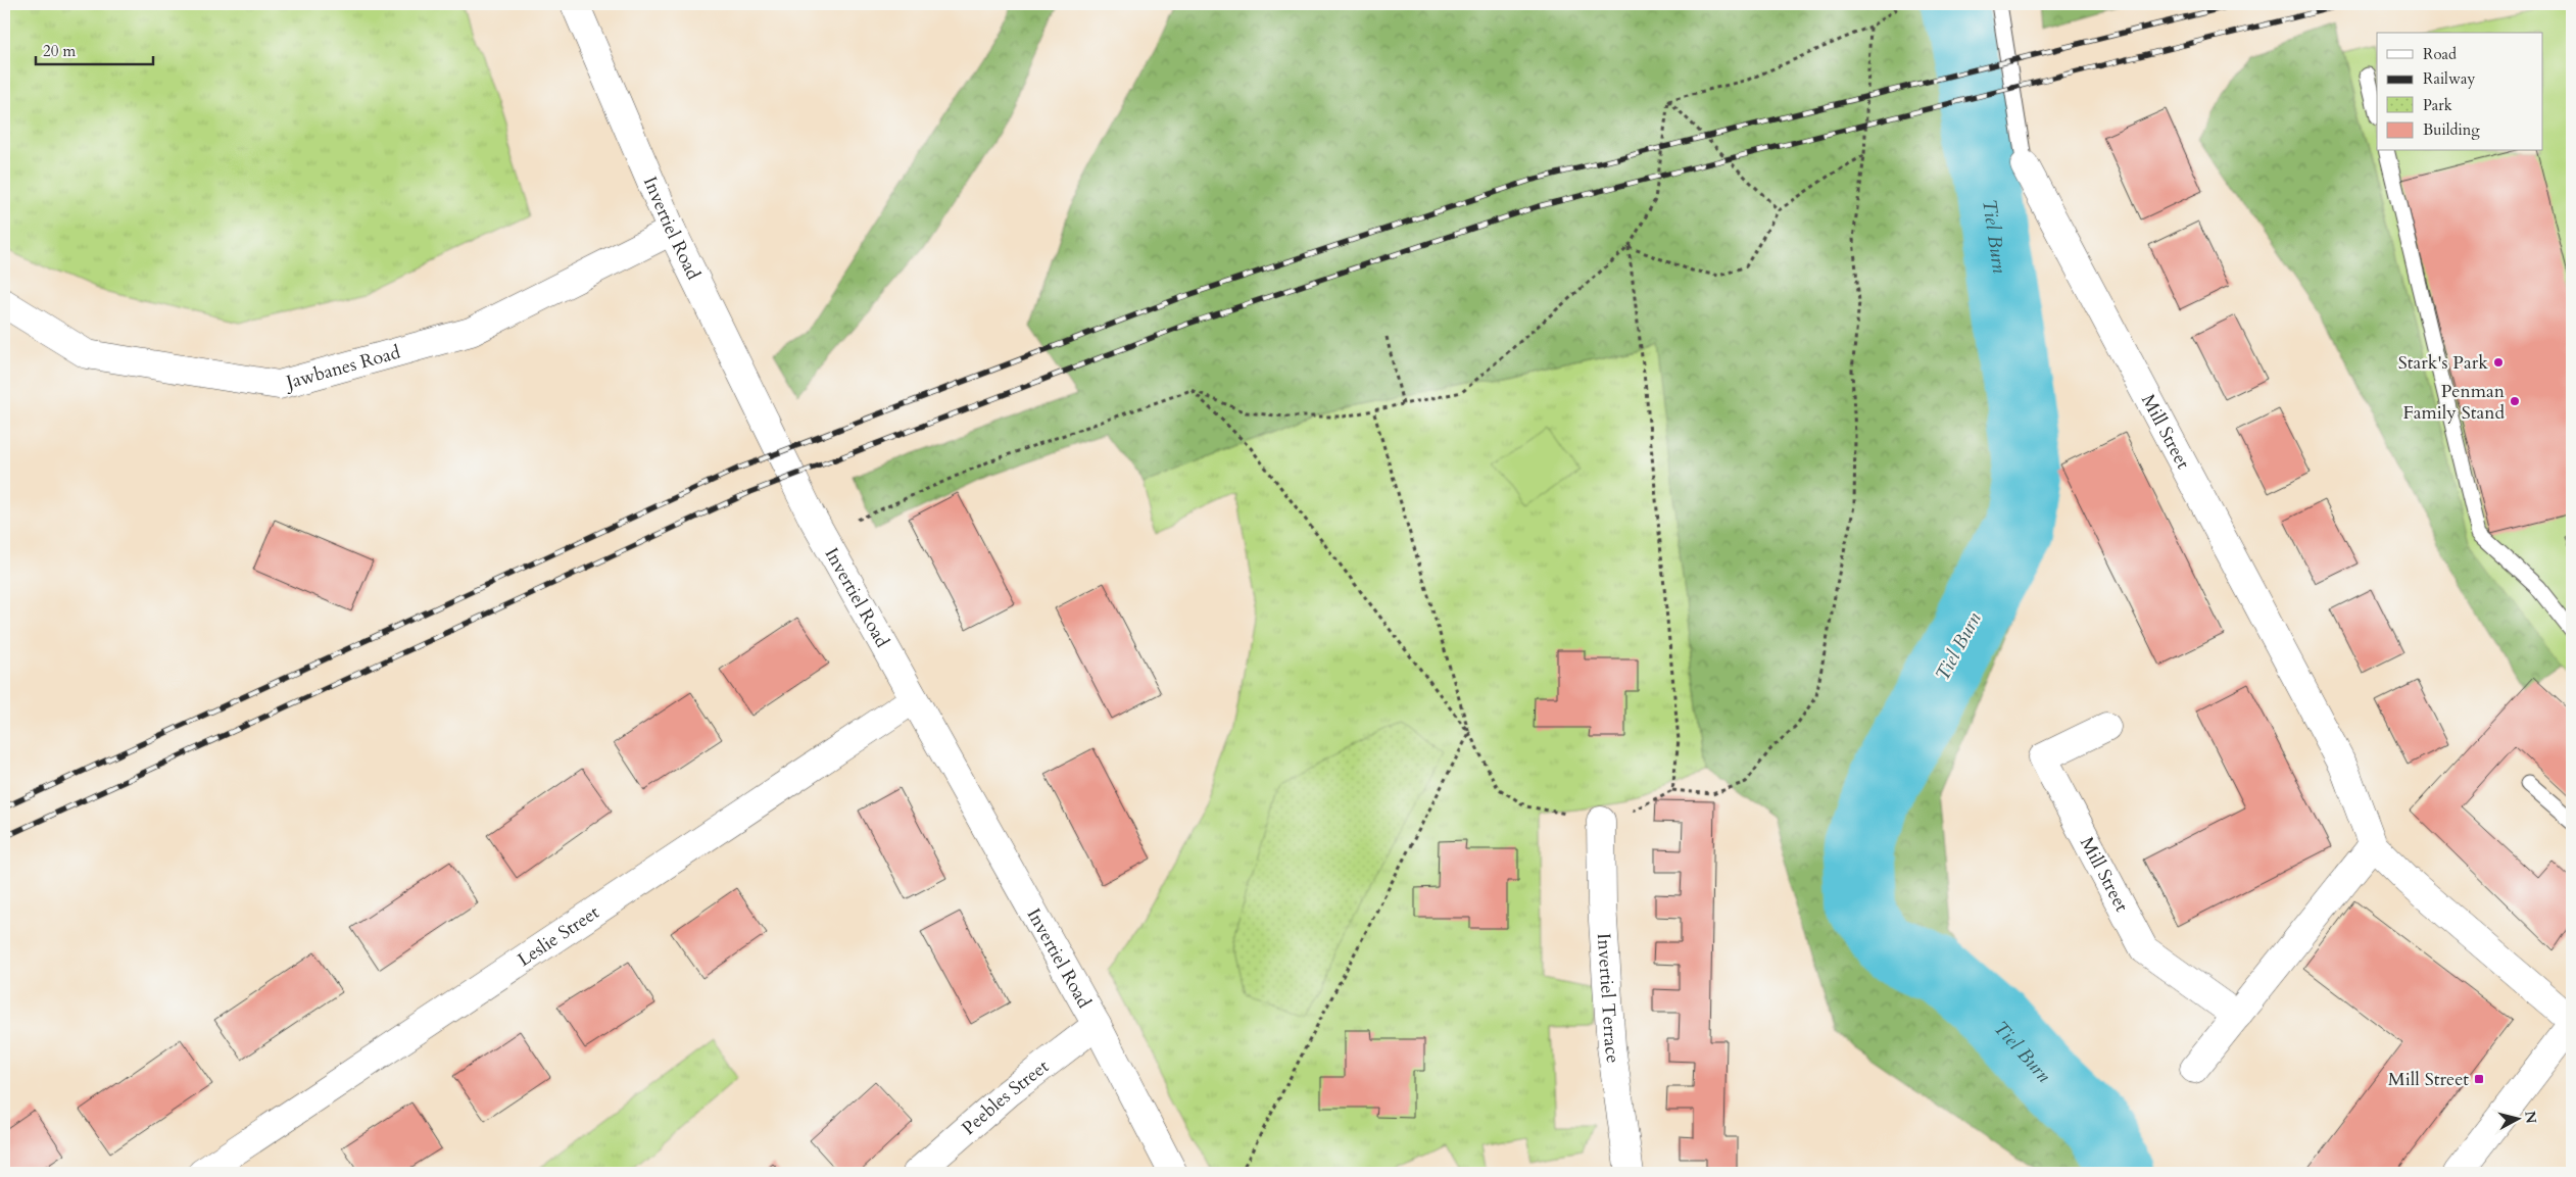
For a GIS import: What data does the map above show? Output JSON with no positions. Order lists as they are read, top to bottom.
{
  "streets": {
    "street": [
      "Invertiel Road",
      "Jawbanes Road",
      "Mill Street",
      "Leslie Street",
      "Invertiel Terrace",
      "Peebles Street"
    ]
  },
  "crossings": [
    ["Invertiel Road", "Jawbanes Road"],
    ["Invertiel Road", "Leslie Street"],
    ["Invertiel Road", "Peebles Street"]
  ],
  "water": ["Tiel Burn"],
  "places": {
    "other": ["Stark's Park", "Penman Family Stand"],
    "transit": ["Mill Street"]
  },
  "legend": [
    "Road",
    "Railway",
    "Park",
    "Building"
  ],
  "scale_bar": "20 m",
  "north": "right"
}
